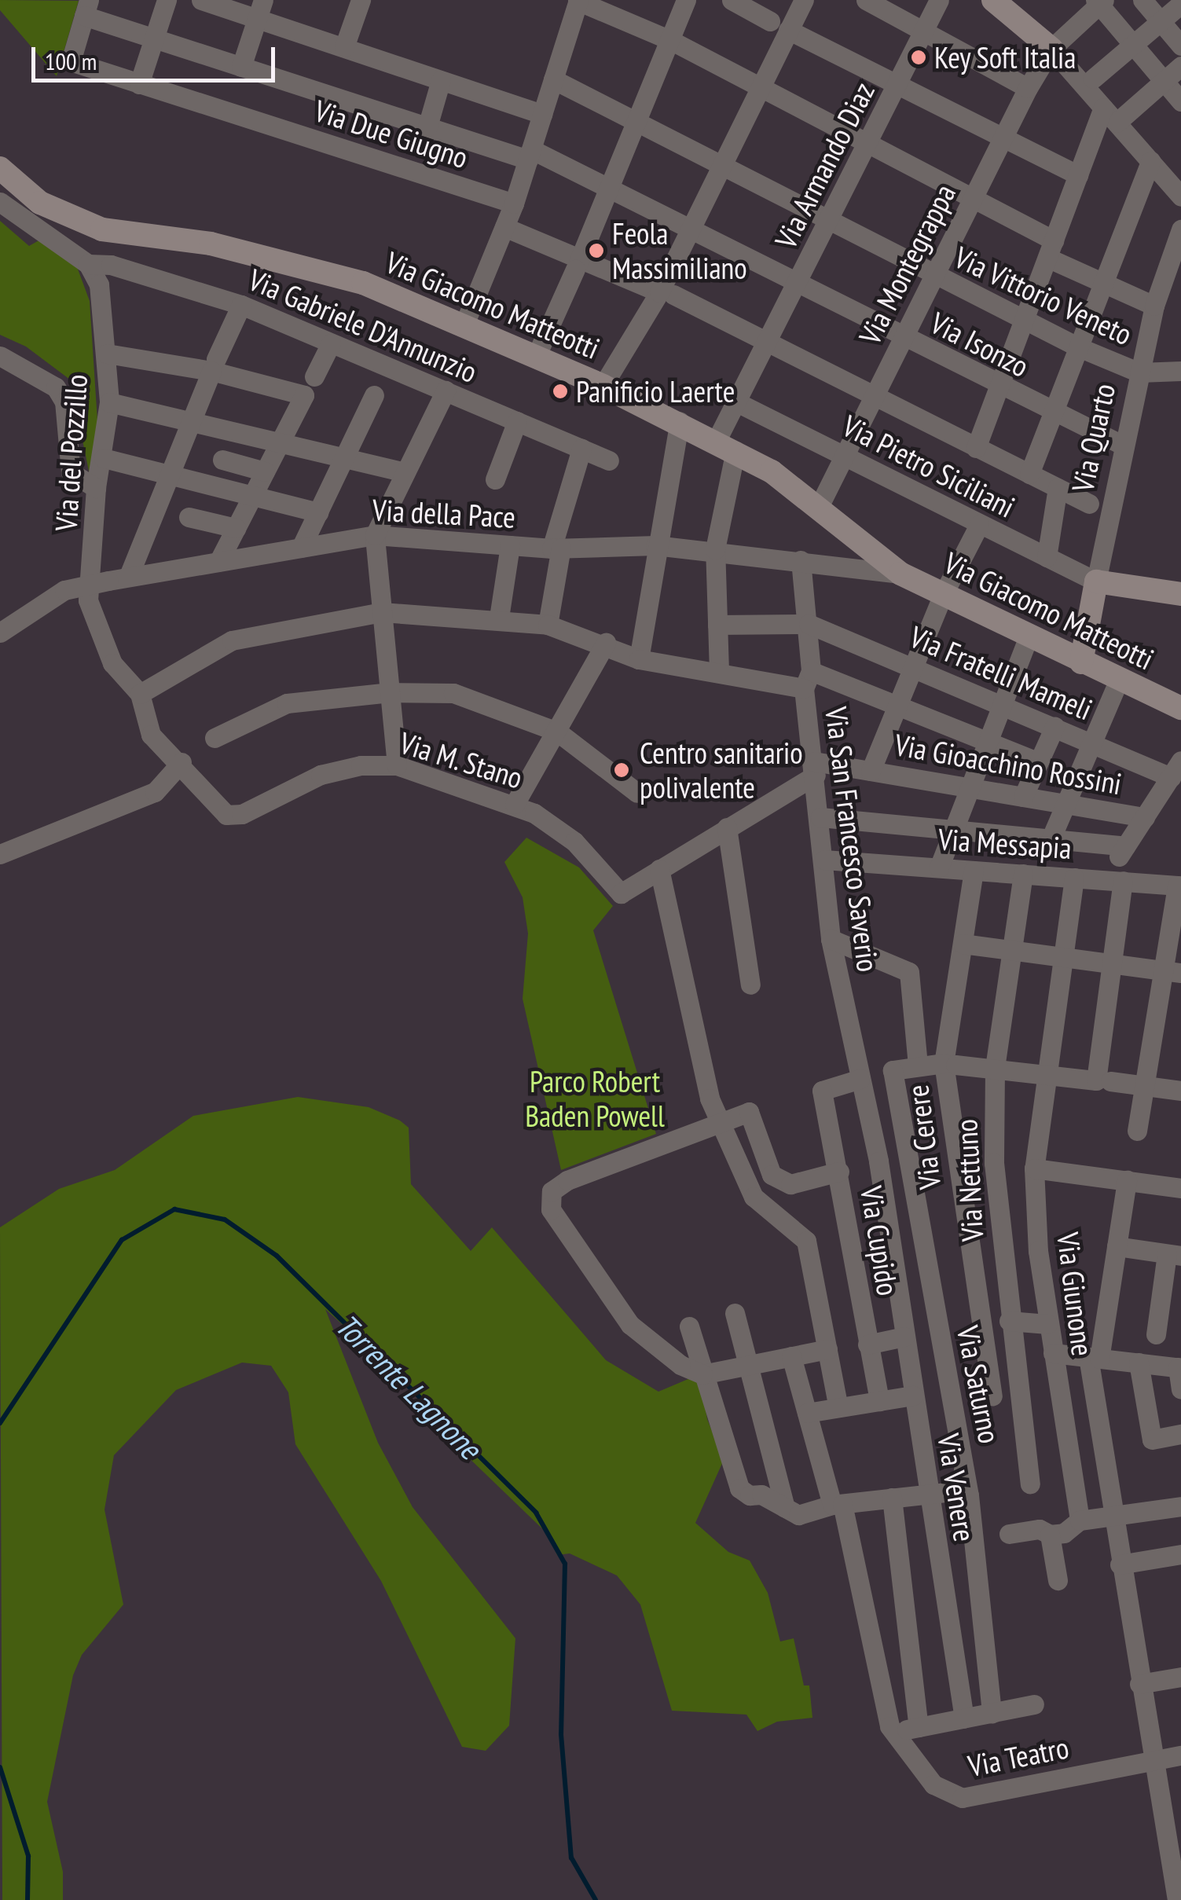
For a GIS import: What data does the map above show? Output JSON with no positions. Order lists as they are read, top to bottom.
{
  "streets": {
    "street": [
      "Via Due Giugno",
      "Via Armando Diaz",
      "Via Montegrappa",
      "Via Vittorio Veneto",
      "Via Giacomo Matteotti",
      "Via Gabriele D'Annunzio",
      "Via Isonzo",
      "Via Quarto",
      "Via del Pozzillo",
      "Via Pietro Siciliani",
      "Via della Pace",
      "Via Fratelli Mameli",
      "Via M. Stano",
      "Via Gioacchino Rossini",
      "Via San Francesco Saverio",
      "Via Messapia",
      "Via Cerere",
      "Via Nettuno",
      "Via Cupido",
      "Via Giunone",
      "Via Saturno",
      "Via Venere",
      "Via Teatro"
    ]
  },
  "crossings": [
    ["Via Due Giugno", "Via Isonzo"],
    ["Via Armando Diaz", "Via Vittorio Veneto"],
    ["Via Armando Diaz", "Via Giacomo Matteotti"],
    ["Via Armando Diaz", "Via Isonzo"],
    ["Via Armando Diaz", "Via Pietro Siciliani"],
    ["Via Armando Diaz", "Via della Pace"],
    ["Via Montegrappa", "Via Vittorio Veneto"],
    ["Via Montegrappa", "Via Giacomo Matteotti"],
    ["Via Montegrappa", "Via Isonzo"],
    ["Via Montegrappa", "Via Pietro Siciliani"],
    ["Via Vittorio Veneto", "Via Quarto"],
    ["Via Giacomo Matteotti", "Via Quarto"],
    ["Via Giacomo Matteotti", "Via della Pace"],
    ["Via Gabriele D'Annunzio", "Via del Pozzillo"],
    ["Via Isonzo", "Via Quarto"],
    ["Via Quarto", "Via Pietro Siciliani"],
    ["Via del Pozzillo", "Via M. Stano"],
    ["Via della Pace", "Via San Francesco Saverio"],
    ["Via Fratelli Mameli", "Via San Francesco Saverio"],
    ["Via Gioacchino Rossini", "Via San Francesco Saverio"],
    ["Via San Francesco Saverio", "Via Messapia"],
    ["Via San Francesco Saverio", "Via Cupido"],
    ["Via San Francesco Saverio", "Via Venere"],
    ["Via Messapia", "Via Cerere"],
    ["Via Messapia", "Via Nettuno"],
    ["Via Messapia", "Via Giunone"],
    ["Via Cupido", "Via Venere"]
  ],
  "water": ["Torrente Lagnone"],
  "parks": ["Parco Robert Baden Powell"],
  "places": [
    "Key Soft Italia",
    "Feola Massimiliano",
    "Panificio Laerte",
    "Centro sanitario polivalente"
  ],
  "scale_bar": "100 m"
}
